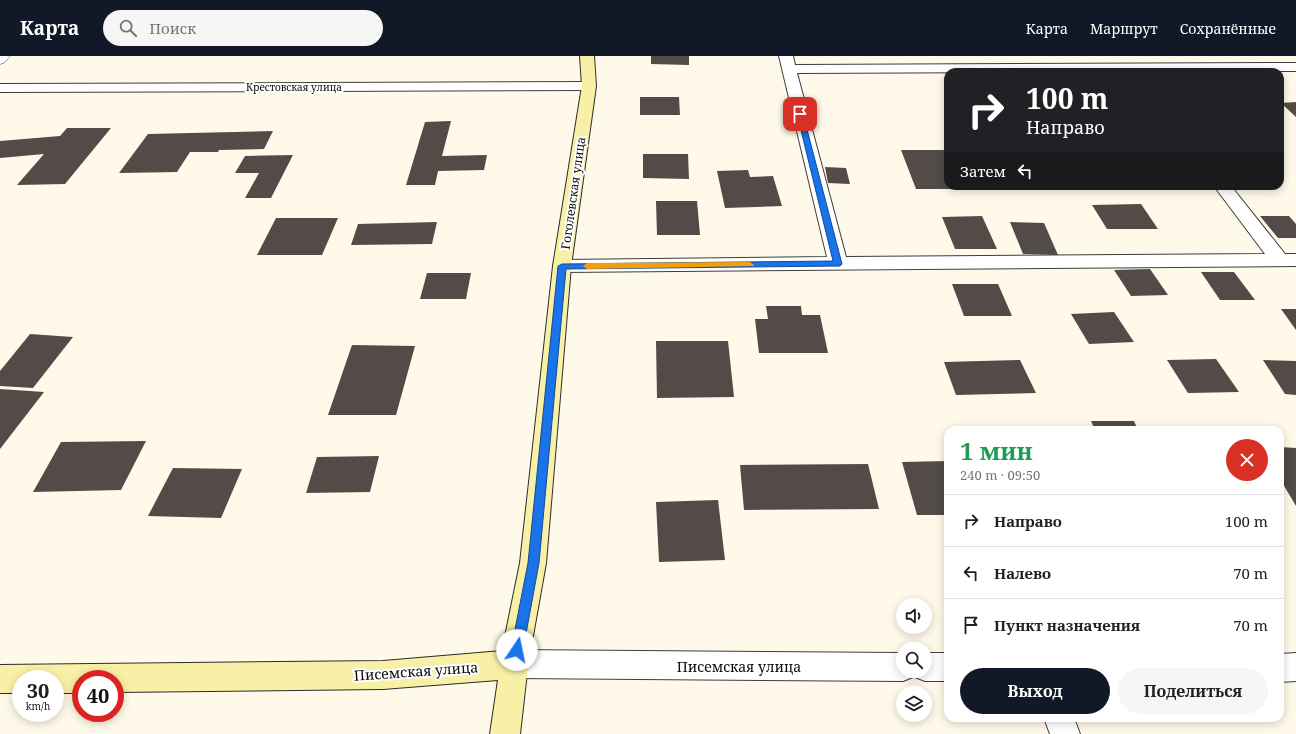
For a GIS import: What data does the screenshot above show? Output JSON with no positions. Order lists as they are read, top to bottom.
{
  "streets": {
    "street": ["Крестовская улица", "Гоголевская улица", "Писемская улица"]
  },
  "crossings": [
    ["Крестовская улица", "Гоголевская улица"],
    ["Гоголевская улица", "Писемская улица"]
  ],
  "page": {
    "header": "Карта",
    "search": "Поиск",
    "nav": ["Карта", "Маршрут", "Сохранённые"],
    "turn": ["100 m", "Направо"],
    "then": "Затем",
    "heading": ["1 мин", "240 m · 09:50"],
    "list": [
      {
        "name": "Направо",
        "value": "100 m"
      },
      {
        "name": "Налево",
        "value": "70 m"
      },
      {
        "name": "Пункт назначения",
        "value": "70 m"
      }
    ],
    "buttons": ["Выход", "Поделиться"],
    "speed": "30 km/h",
    "limit": "40"
  }
}
